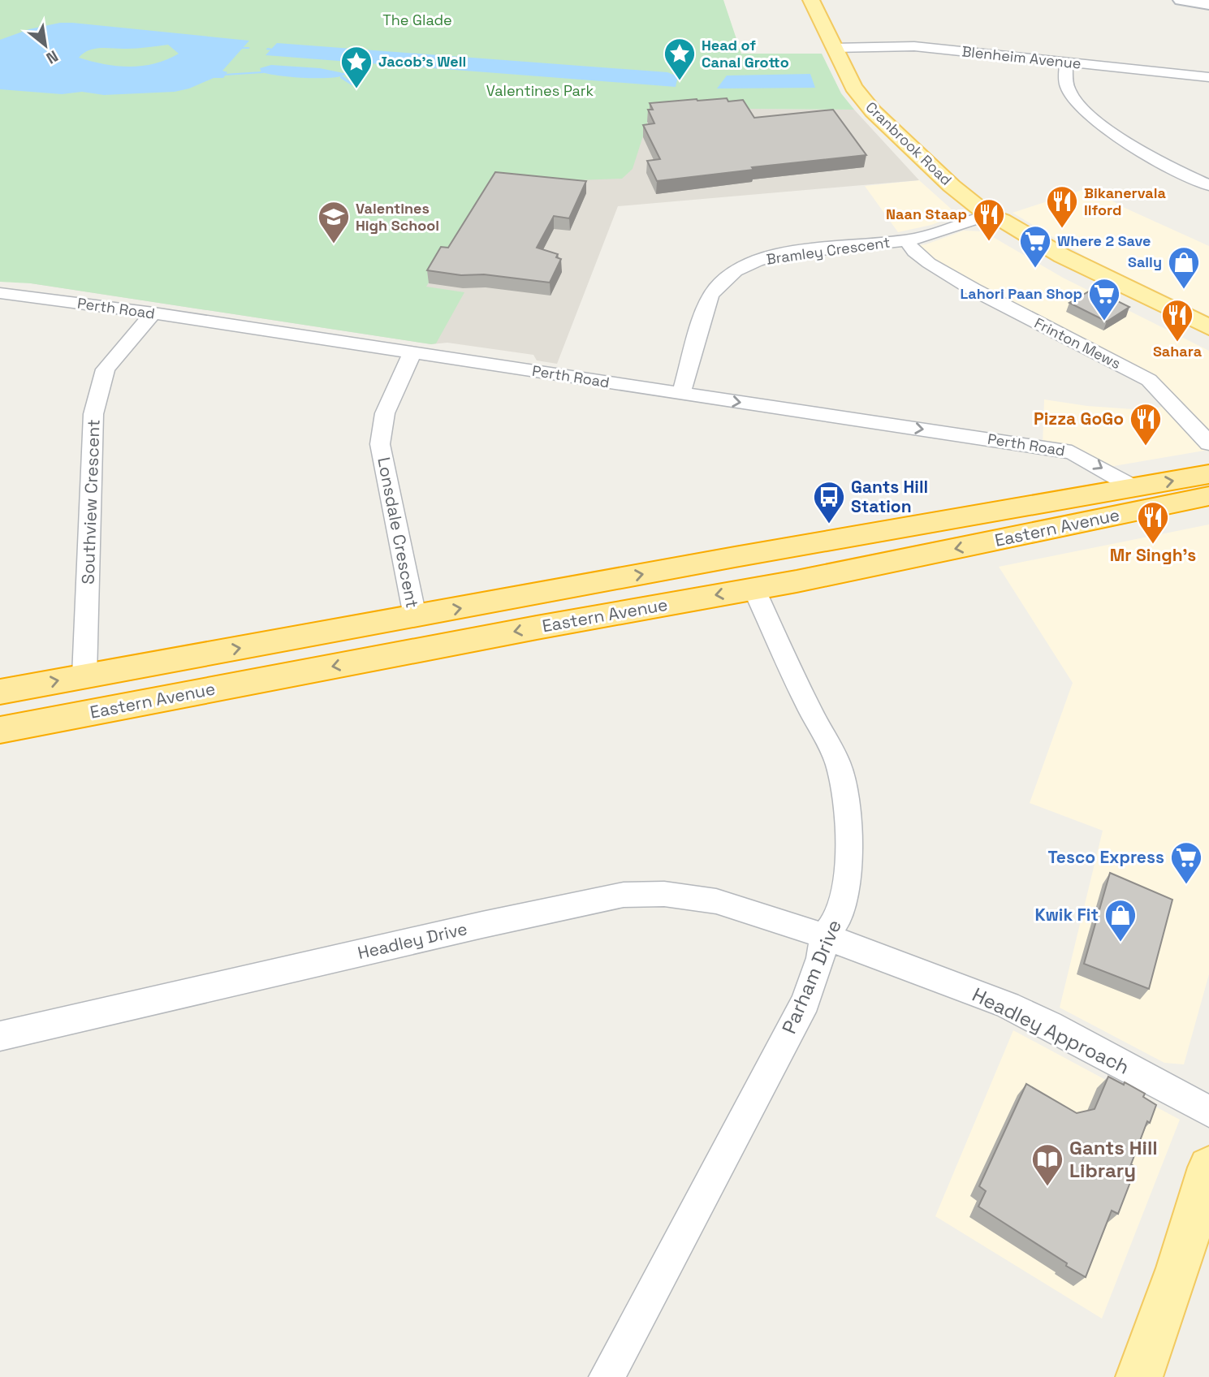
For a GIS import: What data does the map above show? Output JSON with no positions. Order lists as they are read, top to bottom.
{
  "streets": {
    "highway": ["Eastern Avenue"],
    "main road": ["Cranbrook Road"],
    "street": [
      "Blenheim Avenue",
      "Bramley Crescent",
      "Perth Road",
      "Frinton Mews",
      "Southview Crescent",
      "Lonsdale Crescent",
      "Headley Drive",
      "Parham Drive",
      "Headley Approach"
    ]
  },
  "crossings": [
    ["Blenheim Avenue", "Cranbrook Road"],
    ["Cranbrook Road", "Bramley Crescent"],
    ["Bramley Crescent", "Perth Road"],
    ["Bramley Crescent", "Frinton Mews"],
    ["Perth Road", "Southview Crescent"],
    ["Perth Road", "Eastern Avenue"],
    ["Perth Road", "Lonsdale Crescent"],
    ["Southview Crescent", "Eastern Avenue"],
    ["Eastern Avenue", "Lonsdale Crescent"],
    ["Eastern Avenue", "Parham Drive"],
    ["Headley Drive", "Parham Drive"],
    ["Headley Drive", "Headley Approach"],
    ["Parham Drive", "Headley Approach"]
  ],
  "one_way": ["Perth Road"],
  "parks": ["The Glade", "Valentines Park"],
  "places": {
    "place": ["Head of Canal Grotto", "Jacob's Well"],
    "restaurant": [
      "Bikanervala Ilford",
      "Naan Staap",
      "Sahara",
      "Pizza GoGo",
      "Mr Singh's"
    ],
    "school or university": ["Valentines High School"],
    "supermarket": ["Where 2 Save", "Lahori Paan Shop", "Tesco Express"],
    "shop": ["Sally", "Kwik Fit"],
    "bus stop": ["Gants Hill Station"],
    "library": ["Gants Hill Library"]
  },
  "north": "bottom right"
}
